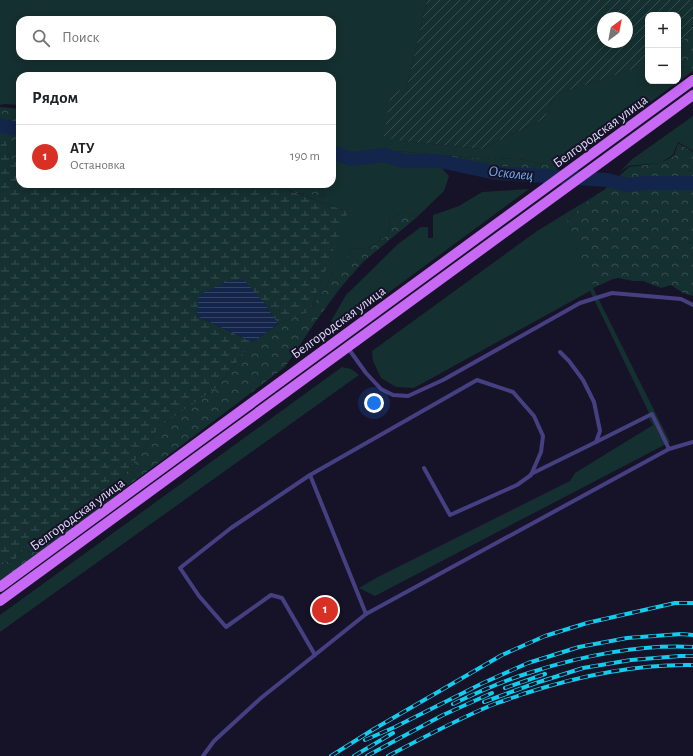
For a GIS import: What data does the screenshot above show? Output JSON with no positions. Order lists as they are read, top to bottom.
{
  "streets": {
    "main road": ["Белгородская улица"]
  },
  "water": ["Осколец"],
  "north": "top right",
  "page": {
    "map_buttons": ["+", "−"],
    "search": "Поиск",
    "heading": "Рядом",
    "list": [
      {
        "mark": "1",
        "name": "АТУ",
        "note": "Остановка",
        "value": "190 m"
      }
    ],
    "pins": "1"
  }
}
